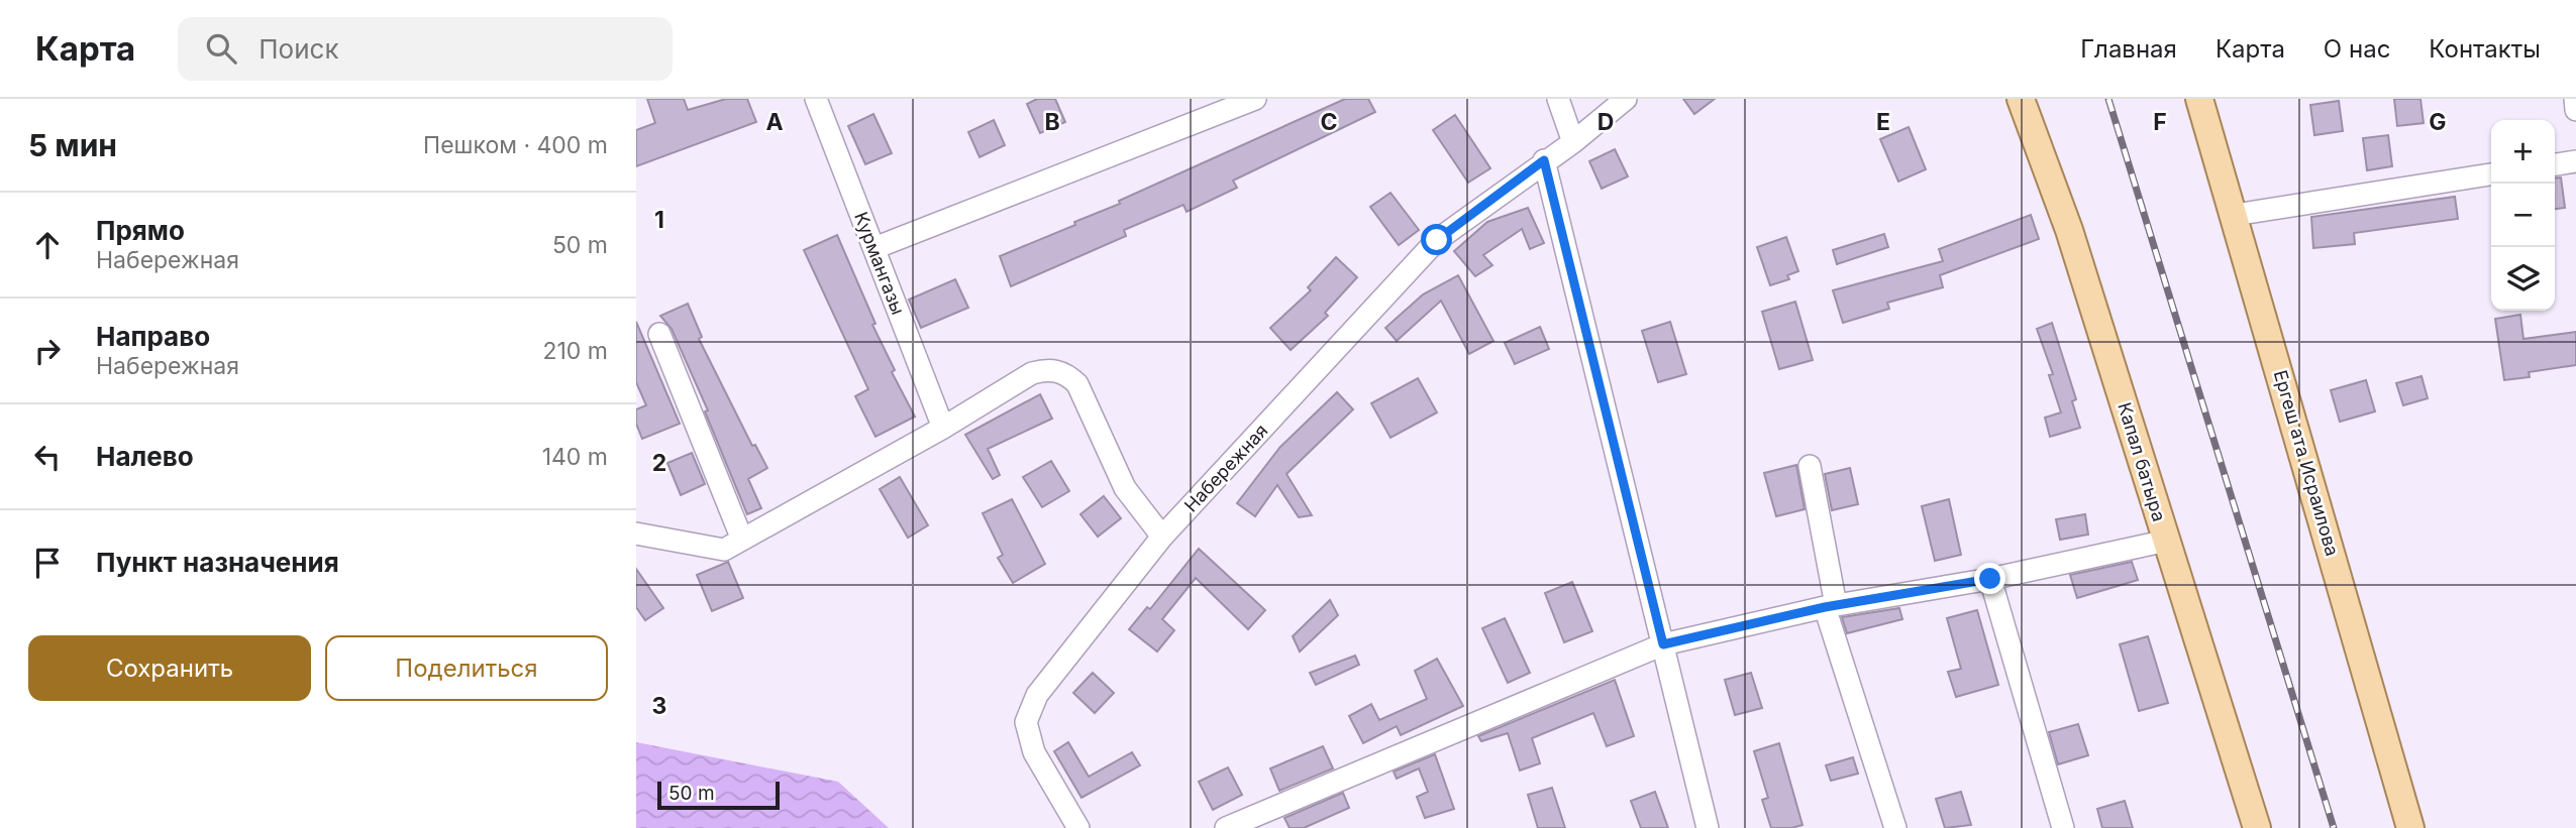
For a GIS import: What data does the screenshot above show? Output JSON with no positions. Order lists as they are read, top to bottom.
{
  "streets": {
    "main road": ["Капал батыра", "Ергеш ата Исраилова"],
    "street": ["Курмангазы", "Набережная"]
  },
  "scale_bar": "50 m",
  "page": {
    "header": "Карта",
    "search": "Поиск",
    "nav": [
      "Главная",
      "Карта",
      "О нас",
      "Контакты"
    ],
    "heading": ["5 мин", "Пешком · 400 m"],
    "map_buttons": ["+", "−"],
    "list": [
      ["Прямо", "Набережная", "50 m"],
      ["Направо", "Набережная", "210 m"],
      ["Налево", "140 m"],
      "Пункт назначения"
    ],
    "buttons": ["Сохранить", "Поделиться"],
    "scale": "50 m"
  },
  "grid": {
    "columns": [
      "A",
      "B",
      "C",
      "D",
      "E",
      "F",
      "G"
    ],
    "rows": ["1", "2", "3"]
  }
}
